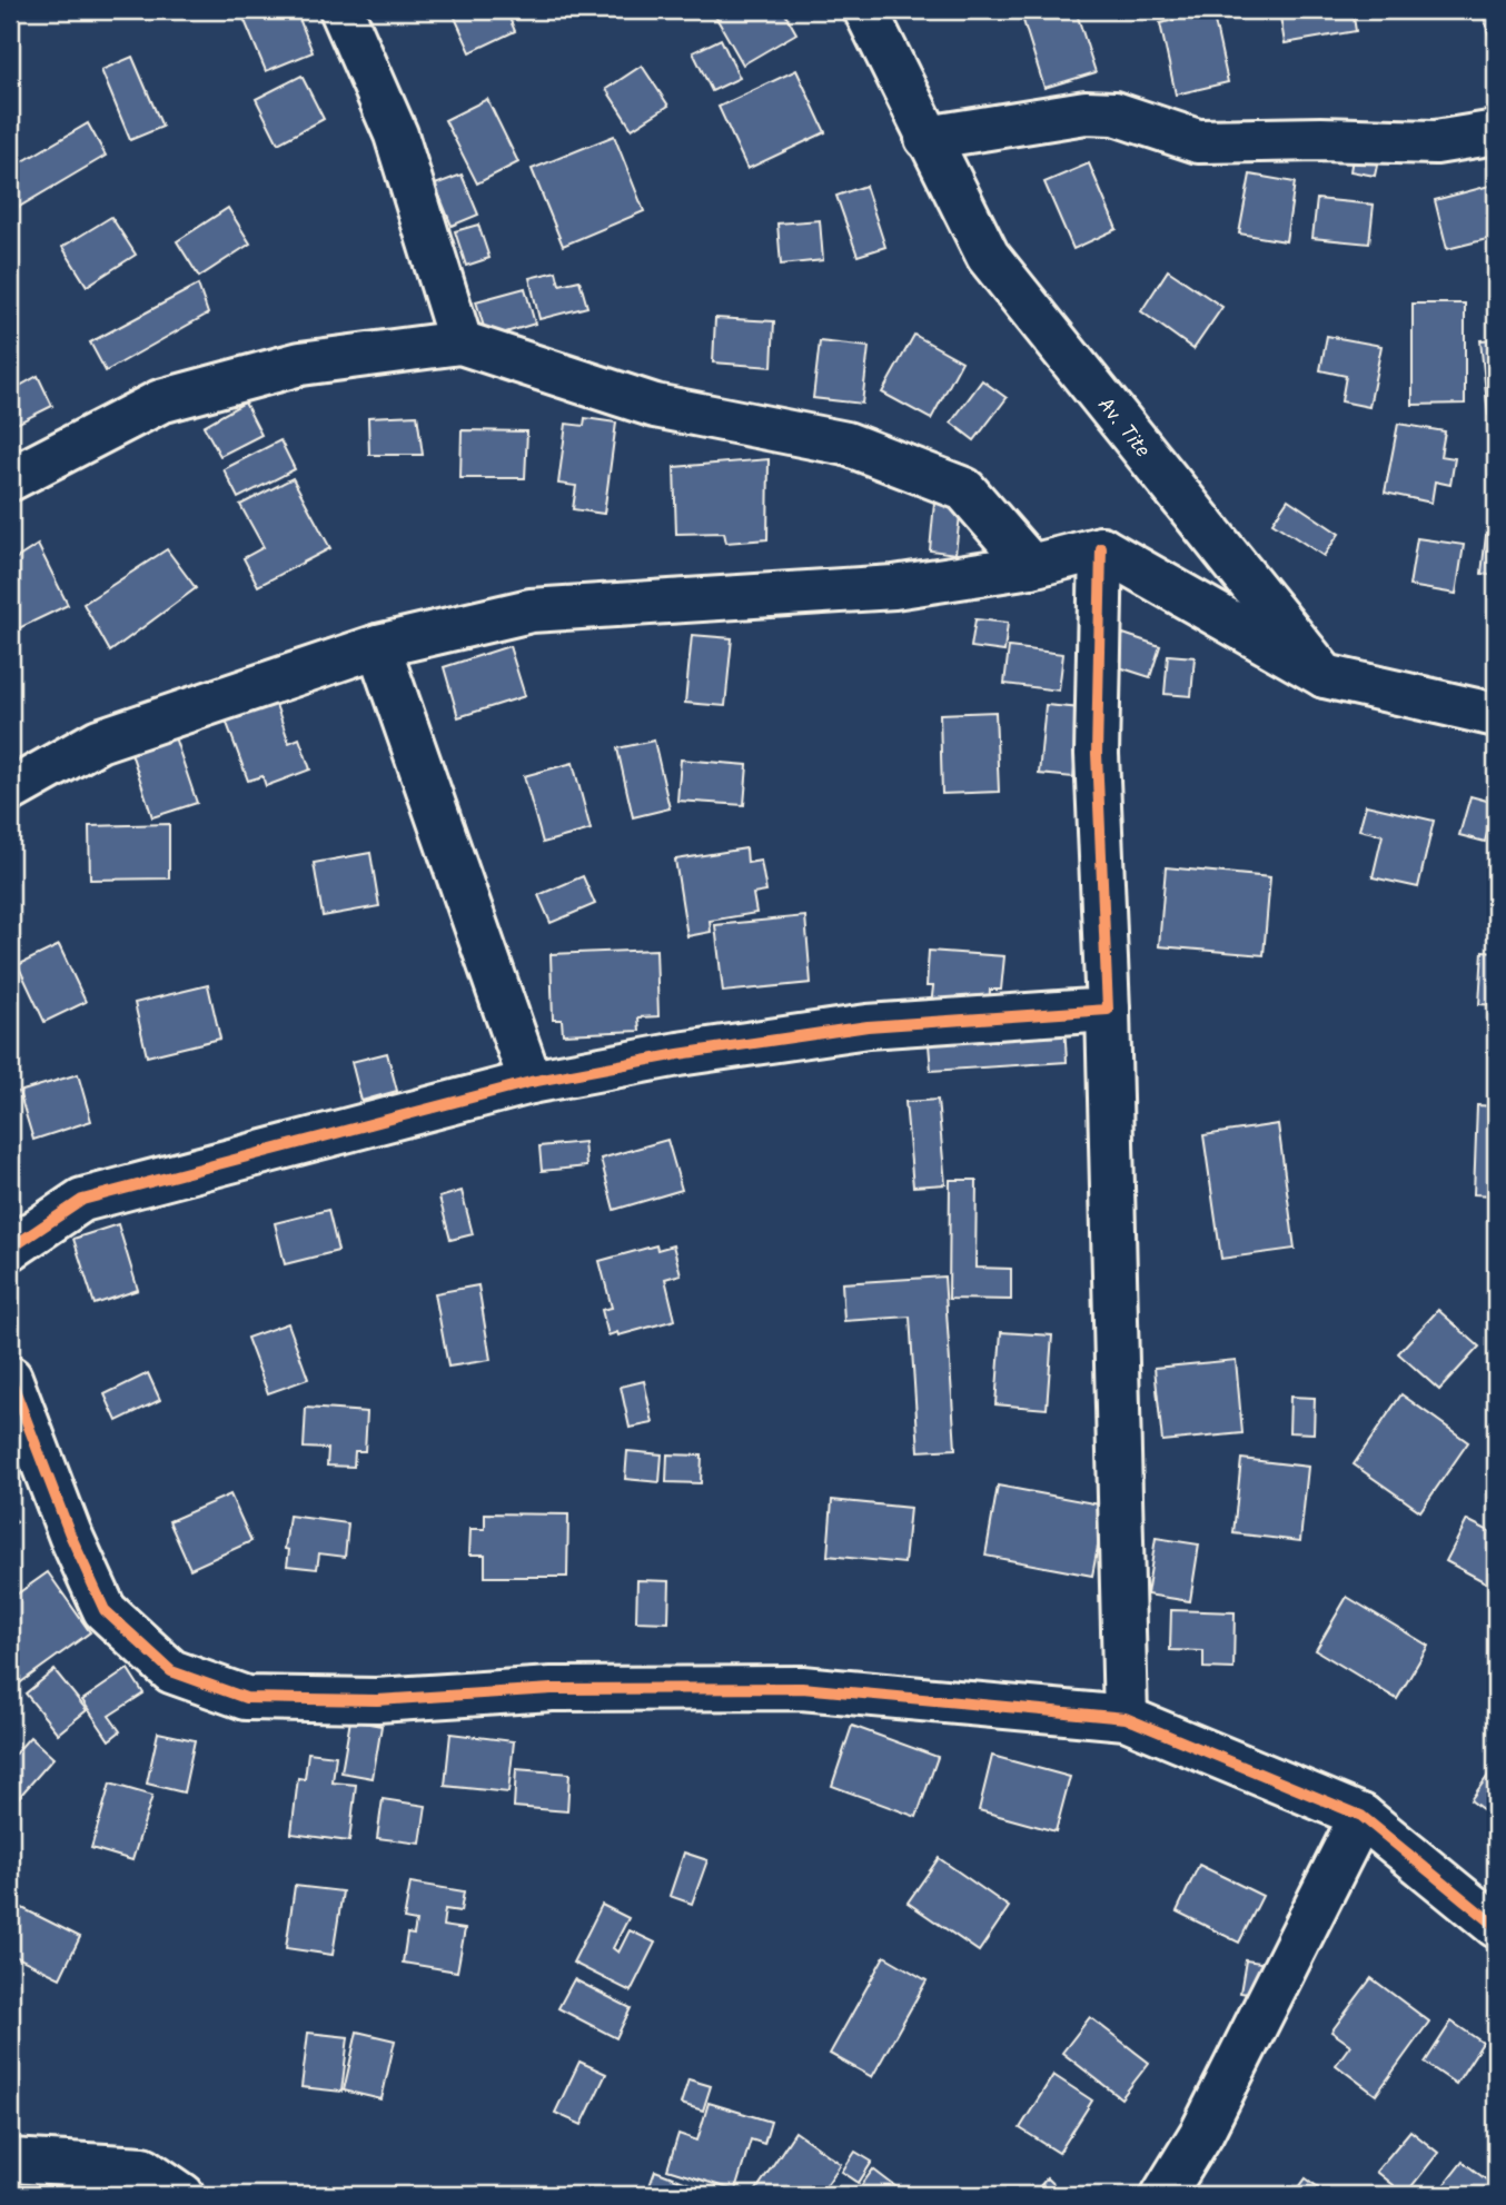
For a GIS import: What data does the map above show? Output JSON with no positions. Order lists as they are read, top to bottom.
{
  "streets": {
    "street": ["Av. Tite"]
  }
}
